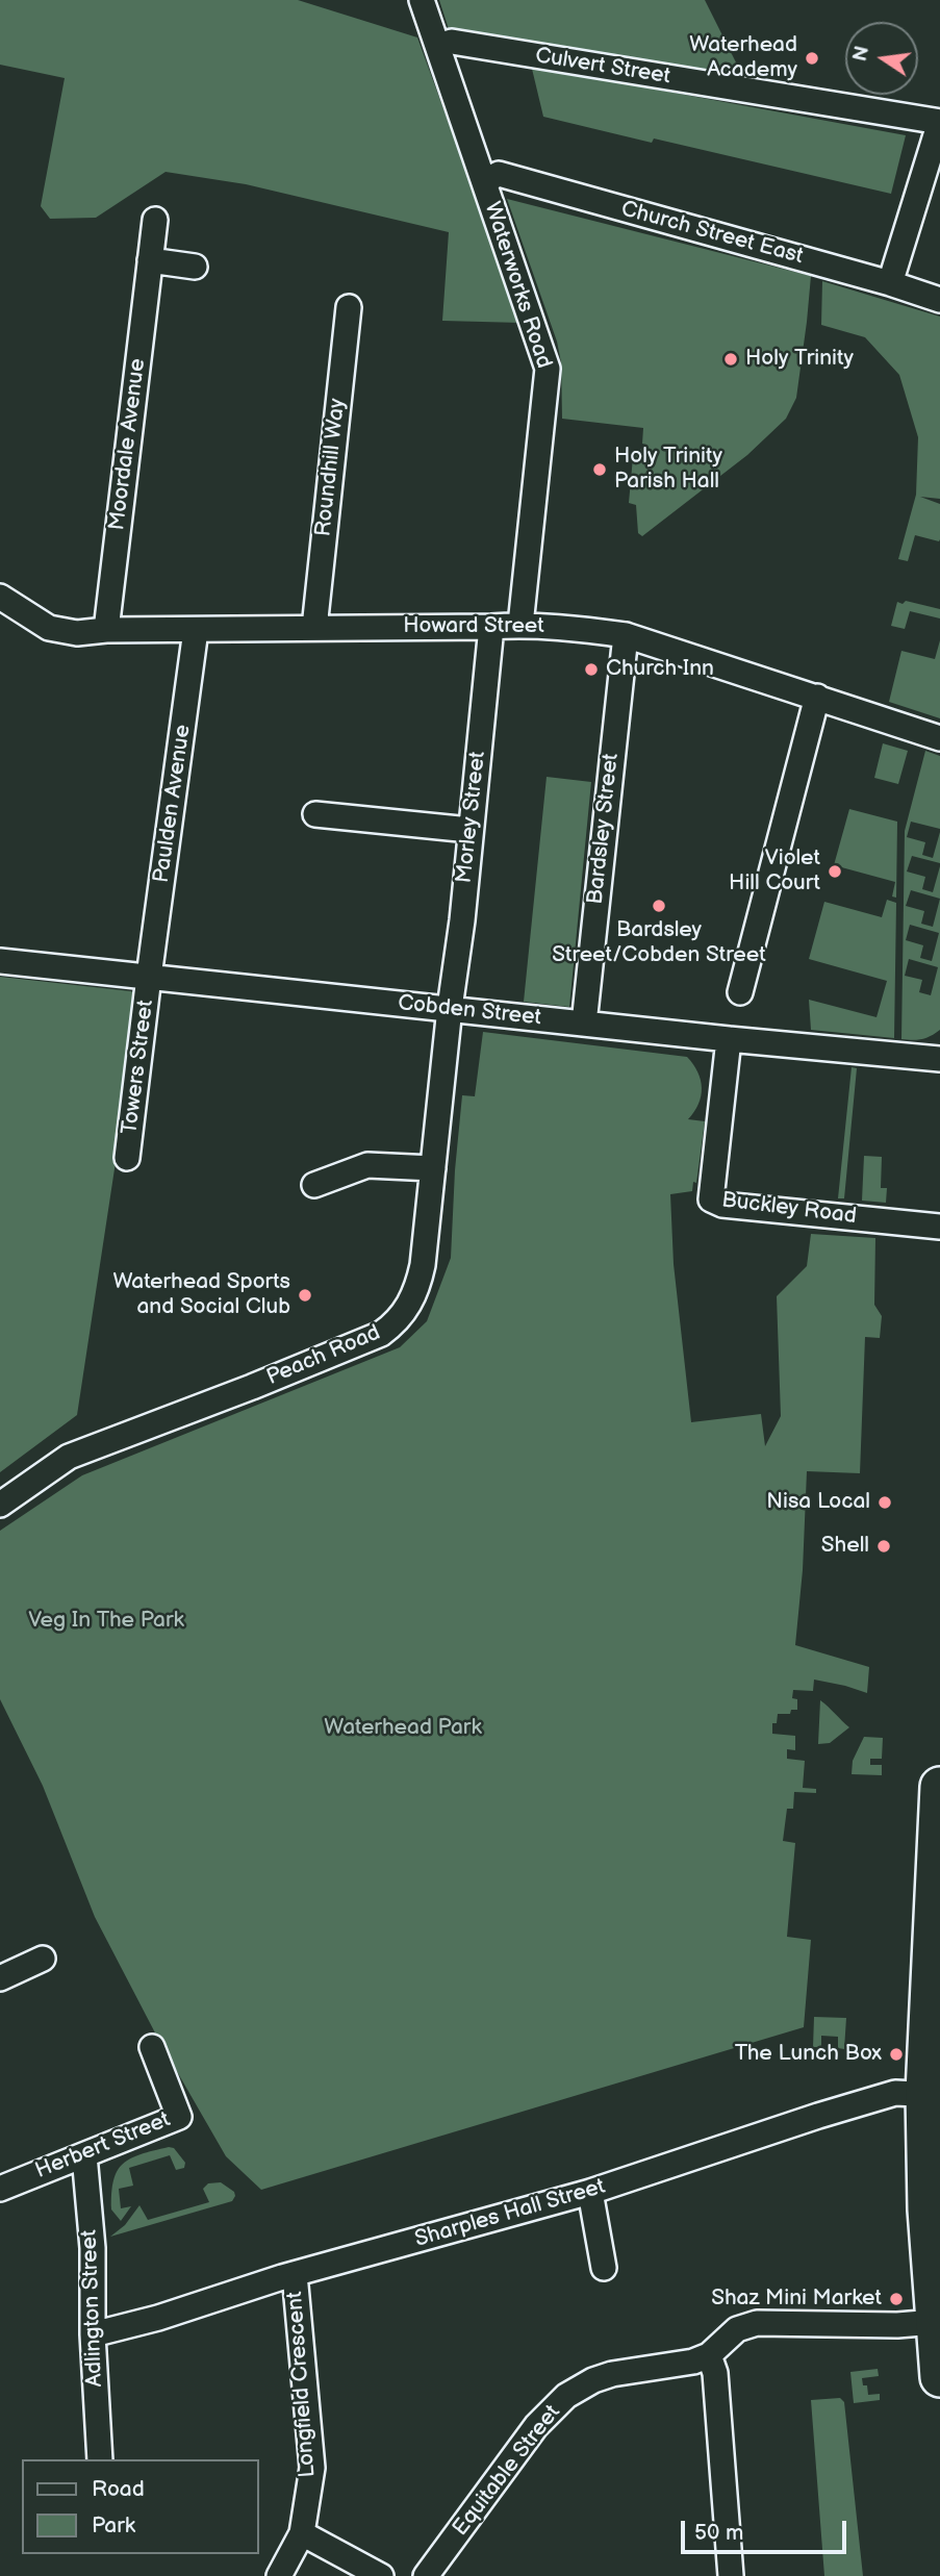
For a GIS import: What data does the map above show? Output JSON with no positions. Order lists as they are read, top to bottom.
{
  "streets": {
    "street": [
      "Culvert Street",
      "Church Street East",
      "Waterworks Road",
      "Moordale Avenue",
      "Roundhill Way",
      "Howard Street",
      "Paulden Avenue",
      "Morley Street",
      "Bardsley Street",
      "Cobden Street",
      "Towers Street",
      "Buckley Road",
      "Peach Road",
      "Herbert Street",
      "Sharples Hall Street",
      "Adlington Street",
      "Longfield Crescent",
      "Equitable Street"
    ]
  },
  "crossings": [
    ["Culvert Street", "Waterworks Road"],
    ["Church Street East", "Waterworks Road"],
    ["Waterworks Road", "Howard Street"],
    ["Moordale Avenue", "Howard Street"],
    ["Roundhill Way", "Howard Street"],
    ["Howard Street", "Paulden Avenue"],
    ["Howard Street", "Morley Street"],
    ["Howard Street", "Bardsley Street"],
    ["Paulden Avenue", "Cobden Street"],
    ["Paulden Avenue", "Towers Street"],
    ["Morley Street", "Cobden Street"],
    ["Morley Street", "Peach Road"],
    ["Bardsley Street", "Cobden Street"],
    ["Cobden Street", "Towers Street"],
    ["Cobden Street", "Buckley Road"],
    ["Cobden Street", "Peach Road"],
    ["Herbert Street", "Adlington Street"],
    ["Sharples Hall Street", "Adlington Street"],
    ["Sharples Hall Street", "Longfield Crescent"]
  ],
  "parks": ["Veg In The Park", "Waterhead Park"],
  "places": [
    "Waterhead Academy",
    "Holy Trinity",
    "Holy Trinity Parish Hall",
    "Church Inn",
    "Violet Hill Court",
    "Bardsley Street/Cobden Street",
    "Waterhead Sports and Social Club",
    "Nisa Local",
    "Shell",
    "The Lunch Box",
    "Shaz Mini Market"
  ],
  "legend": ["Road", "Park"],
  "scale_bar": "50 m",
  "north": "left"
}
